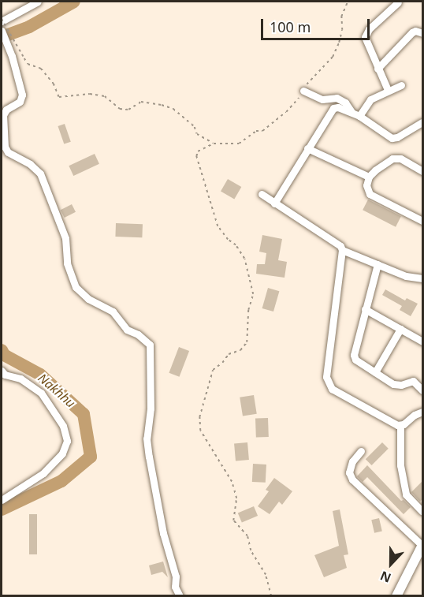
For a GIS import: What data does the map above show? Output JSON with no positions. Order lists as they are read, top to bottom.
{
  "water": ["Nakhhu"],
  "scale_bar": "100 m",
  "north": "bottom"
}
